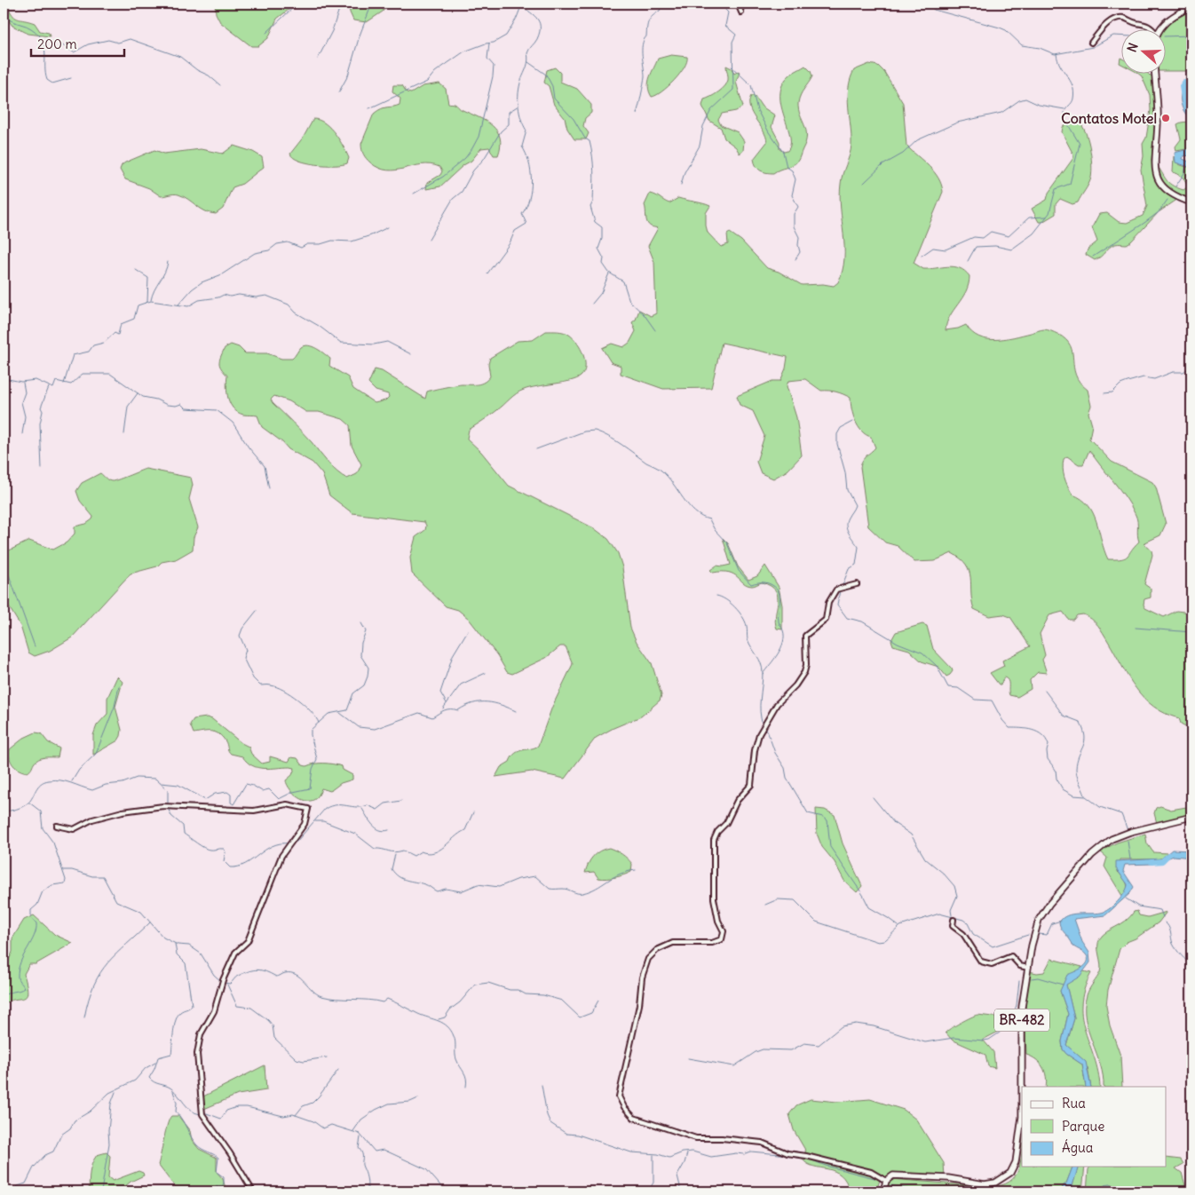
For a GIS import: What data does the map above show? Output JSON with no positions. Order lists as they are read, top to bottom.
{
  "streets": {
    "highway": ["BR-482"]
  },
  "places": ["Contatos Motel"],
  "legend": ["Rua", "Parque", "Água"],
  "scale_bar": "200 m",
  "north": "left"
}
